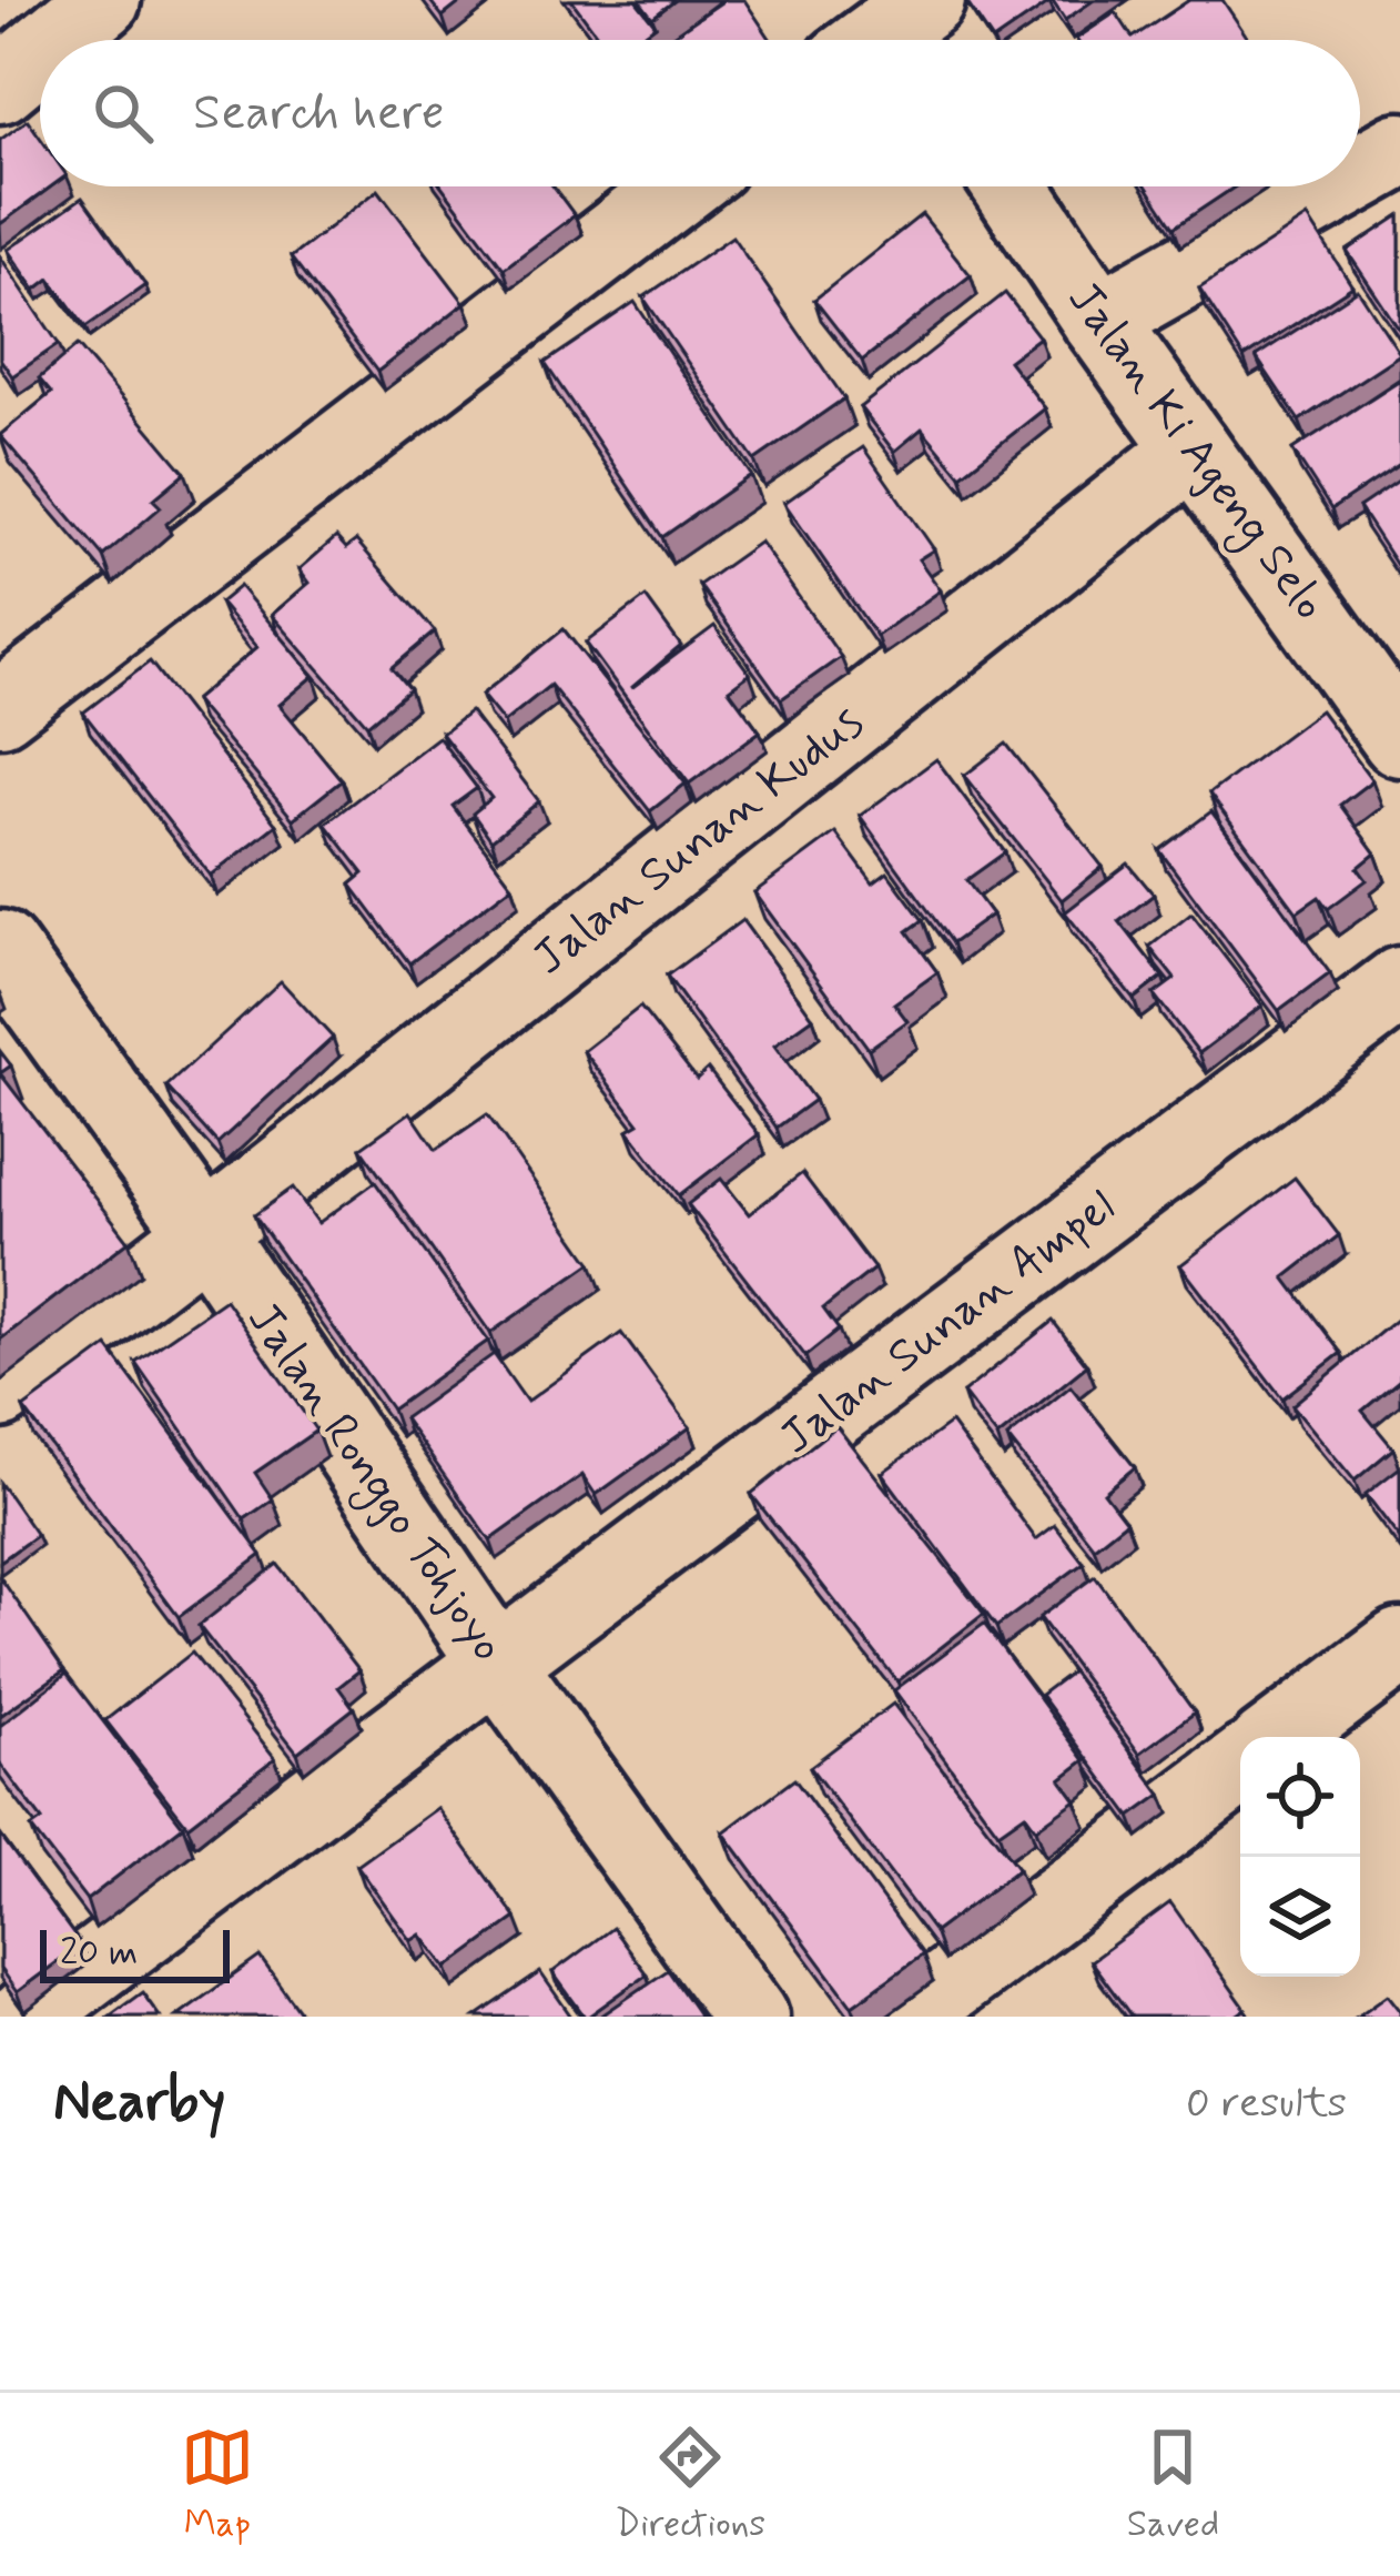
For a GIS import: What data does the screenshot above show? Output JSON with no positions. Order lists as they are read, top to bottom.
{
  "streets": {
    "street": [
      "Jalan Ki Ageng Selo",
      "Jalan Sunan Kudus",
      "Jalan Sunan Ampel",
      "Jalan Ronggo Tohjoyo"
    ]
  },
  "crossings": [
    ["Jalan Ki Ageng Selo", "Jalan Sunan Kudus"],
    ["Jalan Sunan Kudus", "Jalan Ronggo Tohjoyo"],
    ["Jalan Sunan Ampel", "Jalan Ronggo Tohjoyo"]
  ],
  "scale_bar": "20 m",
  "page": {
    "search": "Search here",
    "scale": "20 m",
    "heading": ["Nearby", "0 results"],
    "nav": ["Map", "Directions", "Saved"]
  }
}
